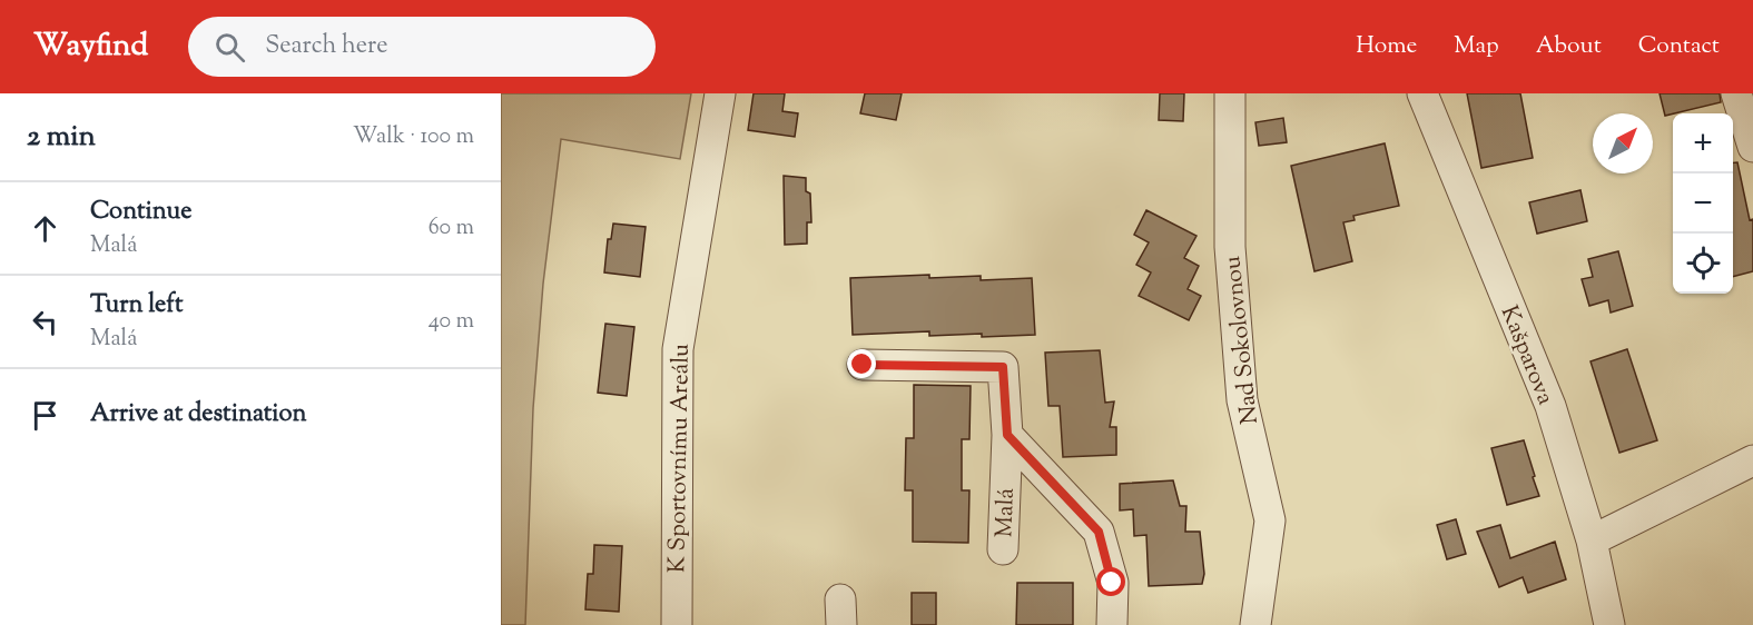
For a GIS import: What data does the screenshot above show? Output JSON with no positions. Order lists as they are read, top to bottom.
{
  "streets": {
    "street": [
      "Nad Sokolovnou",
      "Kašparova",
      "K Sportovnímu Areálu",
      "Malá"
    ]
  },
  "north": "top right",
  "page": {
    "header": "Wayfind",
    "search": "Search here",
    "nav": [
      "Home",
      "Map",
      "About",
      "Contact"
    ],
    "heading": ["2 min", "Walk · 100 m"],
    "map_buttons": ["+", "−"],
    "list": [
      ["Continue", "Malá", "60 m"],
      ["Turn left", "Malá", "40 m"],
      "Arrive at destination"
    ]
  }
}
